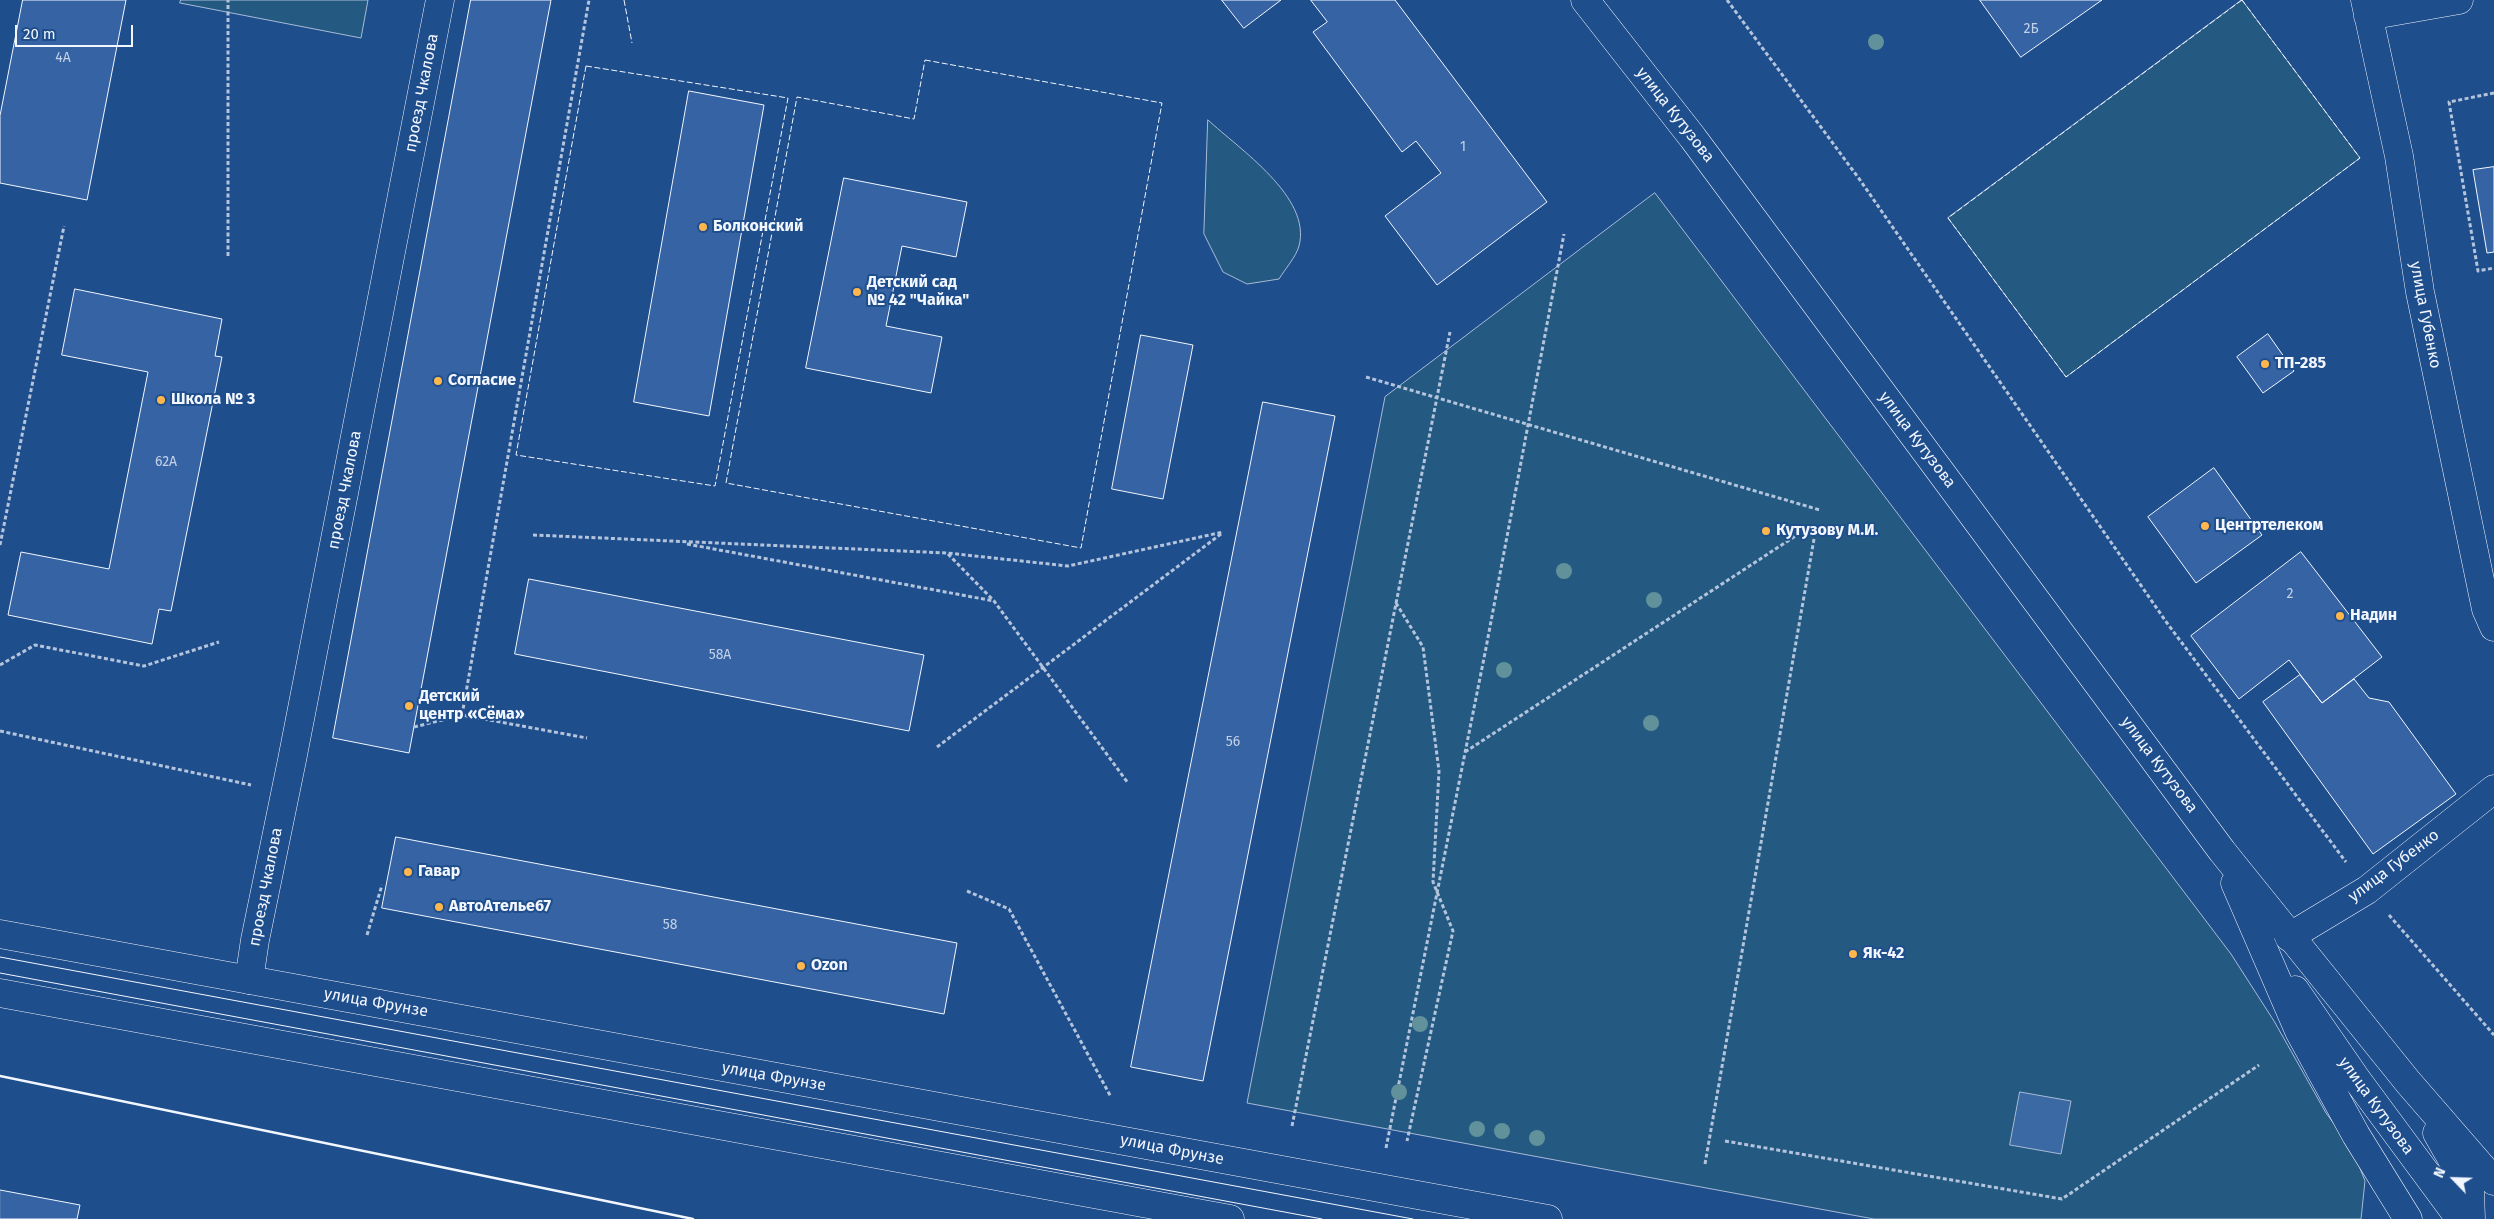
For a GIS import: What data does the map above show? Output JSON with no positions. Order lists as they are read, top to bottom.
{
  "streets": {
    "main road": [
      "проезд Чкалова",
      "улица Кутузова",
      "улица Губенко",
      "улица Фрунзе"
    ]
  },
  "crossings": [
    ["проезд Чкалова", "улица Фрунзе"],
    ["улица Кутузова", "улица Губенко"]
  ],
  "places": [
    "Болконский",
    "Детский сад № 42 \"Чайка\"",
    "ТП-285",
    "Согласие",
    "Школа № 3",
    "Центртелеком",
    "Кутузову М.И.",
    "Надин",
    "Детский центр «Сёма»",
    "Гавар",
    "АвтоАтелье67",
    "Як-42",
    "Ozon"
  ],
  "house_numbers": [
    "2Б",
    "4А",
    "1",
    "62А",
    "2",
    "58А",
    "56",
    "58"
  ],
  "scale_bar": "20 m",
  "north": "top left"
}
